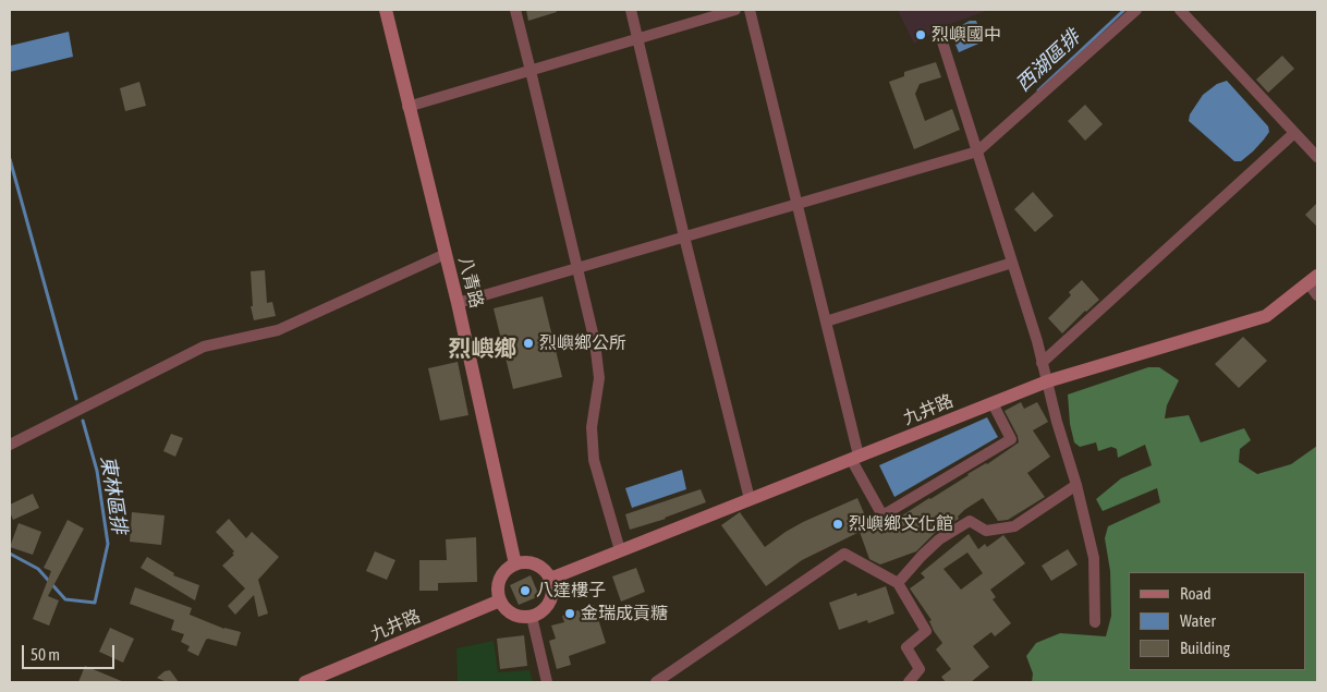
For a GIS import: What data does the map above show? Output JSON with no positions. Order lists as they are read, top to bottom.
{
  "streets": {
    "main road": ["八青路", "九井路"]
  },
  "crossings": [
    ["八青路", "九井路"]
  ],
  "districts": ["烈嶼鄉"],
  "water": ["西湖區排", "東林區排"],
  "places": [
    "烈嶼國中",
    "烈嶼鄉公所",
    "烈嶼鄉文化館",
    "八達樓子",
    "金瑞成貢糖"
  ],
  "legend": ["Road", "Water", "Building"],
  "scale_bar": "50 m"
}
